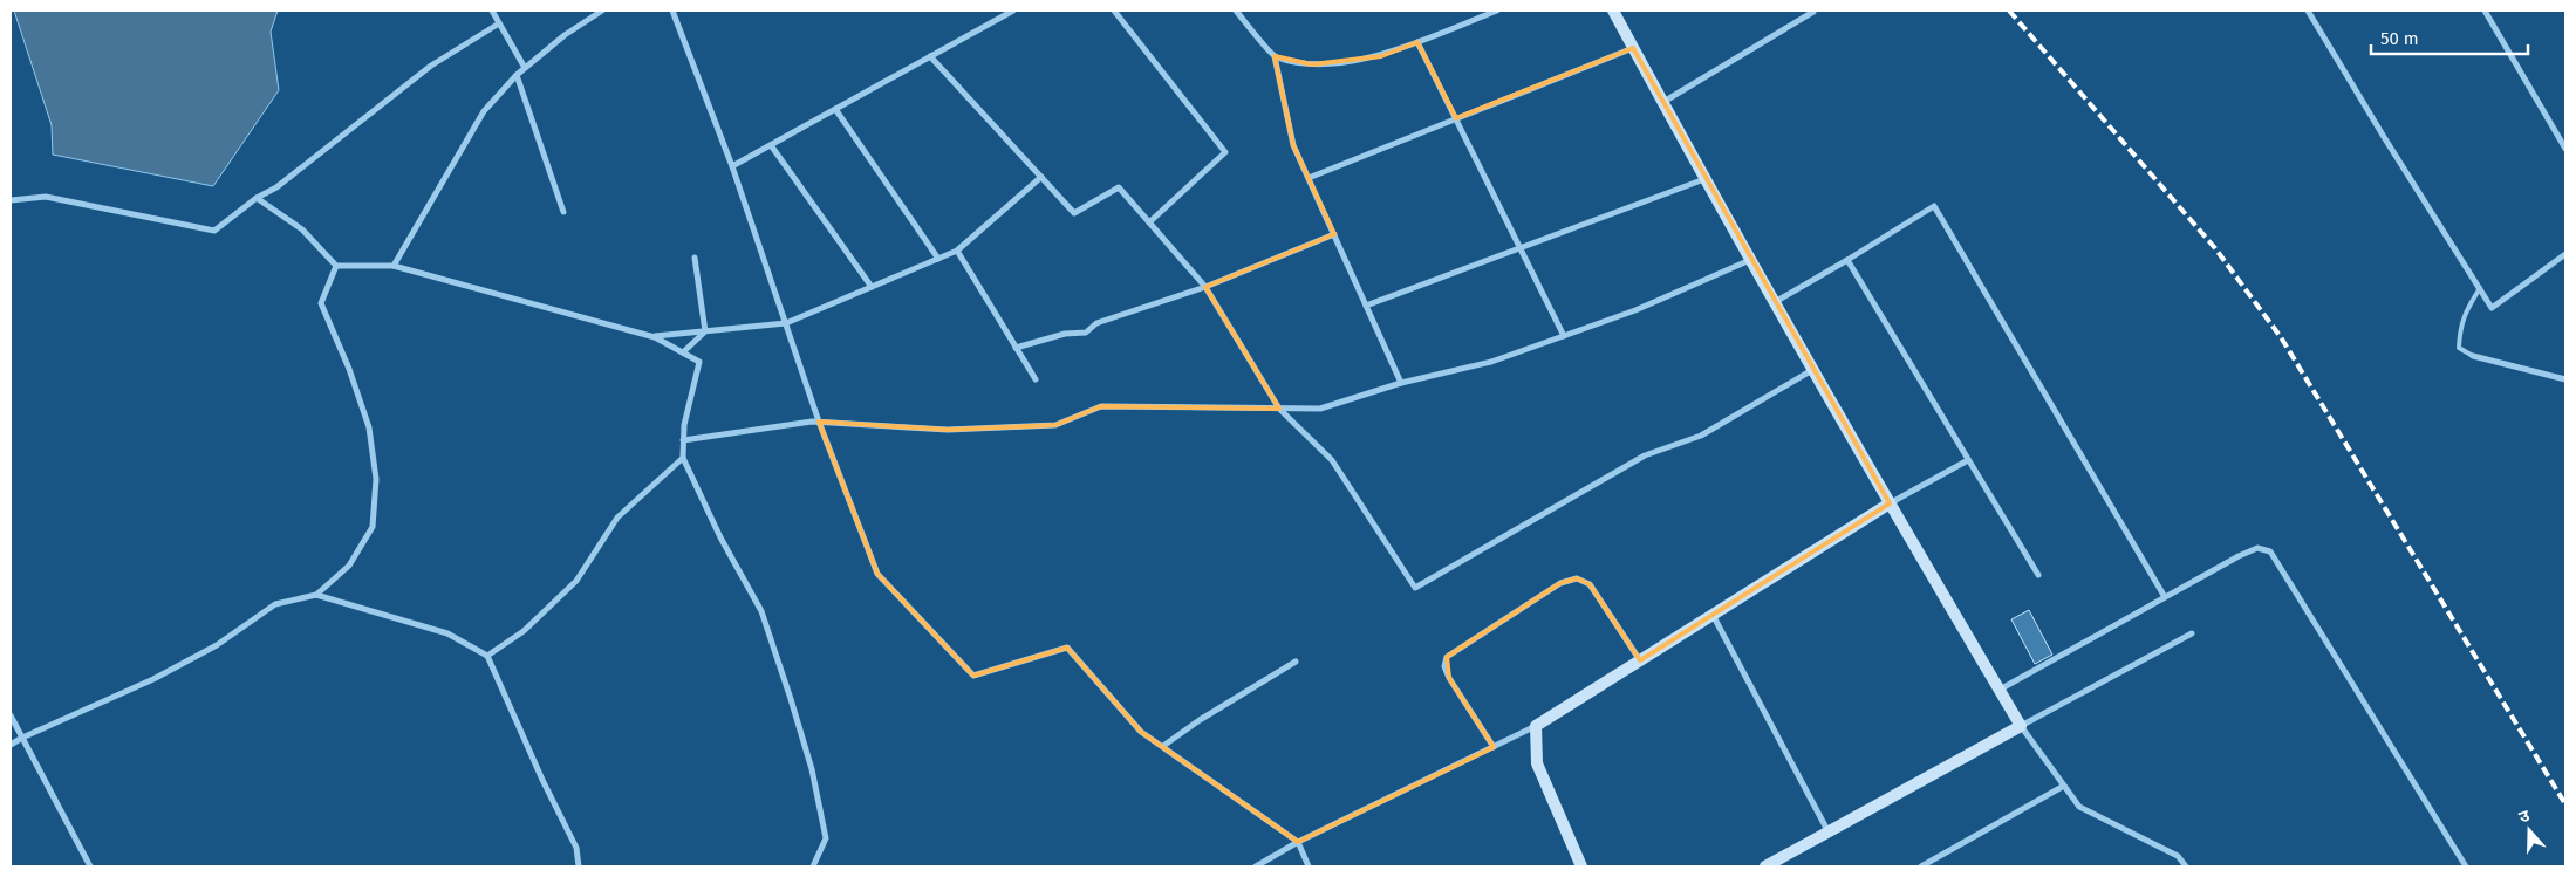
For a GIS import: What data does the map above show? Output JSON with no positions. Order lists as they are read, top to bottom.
{
  "scale_bar": "50 m",
  "north": "top"
}
